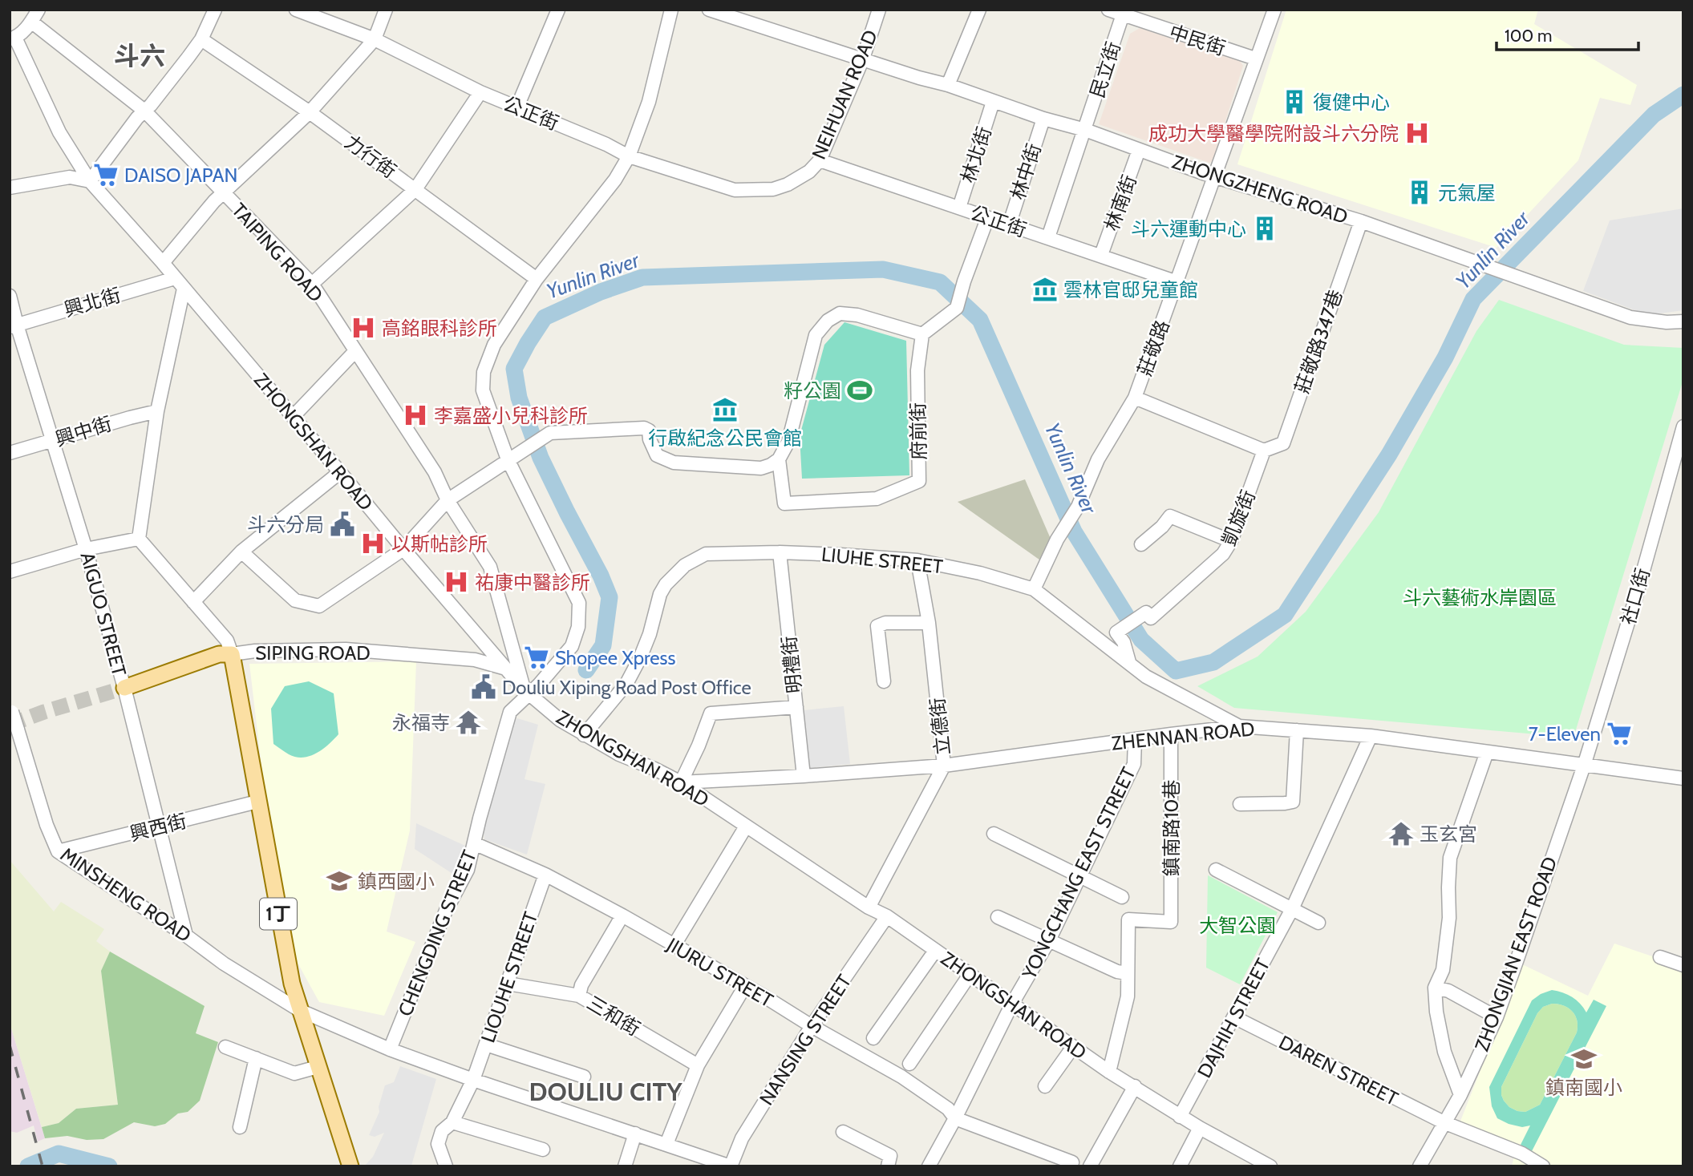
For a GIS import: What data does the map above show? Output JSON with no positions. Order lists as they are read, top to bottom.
{
  "streets": {
    "main road": ["SIPING ROAD", "1丁"],
    "street": [
      "中民街",
      "民立街",
      "NEIHUAN ROAD",
      "公正街",
      "林北街",
      "力行街",
      "林中街",
      "ZHONGZHENG ROAD",
      "林南街",
      "TAIPING ROAD",
      "興北街",
      "莊敬路347巷",
      "莊敬路",
      "興中街",
      "府前街",
      "ZHONGSHAN ROAD",
      "凱旋街",
      "LIUHE STREET",
      "社口街",
      "AIGUO STREET",
      "明禮街",
      "立德街",
      "ZHENNAN ROAD",
      "興西街",
      "鎮南路10巷",
      "YONGCHANG EAST STREET",
      "MINSHENG ROAD",
      "CHENGDING STREET",
      "ZHONGJIAN EAST ROAD",
      "JIURU STREET",
      "LIOUHE STREET",
      "三和街",
      "DAJHIH STREET",
      "NANSING STREET",
      "DAREN STREET"
    ]
  },
  "crossings": [
    ["中民街", "民立街"],
    ["中民街", "莊敬路"],
    ["民立街", "公正街"],
    ["民立街", "ZHONGZHENG ROAD"],
    ["NEIHUAN ROAD", "公正街"],
    ["NEIHUAN ROAD", "ZHONGZHENG ROAD"],
    ["公正街", "林北街"],
    ["公正街", "林中街"],
    ["公正街", "林南街"],
    ["公正街", "莊敬路"],
    ["公正街", "CHENGDING STREET"],
    ["林北街", "ZHONGZHENG ROAD"],
    ["力行街", "CHENGDING STREET"],
    ["林中街", "ZHONGZHENG ROAD"],
    ["ZHONGZHENG ROAD", "林南街"],
    ["ZHONGZHENG ROAD", "莊敬路347巷"],
    ["ZHONGZHENG ROAD", "莊敬路"],
    ["TAIPING ROAD", "ZHONGSHAN ROAD"],
    ["TAIPING ROAD", "CHENGDING STREET"],
    ["興北街", "ZHONGSHAN ROAD"],
    ["興北街", "AIGUO STREET"],
    ["莊敬路347巷", "凱旋街"],
    ["莊敬路", "LIUHE STREET"],
    ["興中街", "AIGUO STREET"],
    ["ZHONGSHAN ROAD", "LIUHE STREET"],
    ["ZHONGSHAN ROAD", "SIPING ROAD"],
    ["ZHONGSHAN ROAD", "立德街"],
    ["ZHONGSHAN ROAD", "ZHENNAN ROAD"],
    ["ZHONGSHAN ROAD", "YONGCHANG EAST STREET"],
    ["ZHONGSHAN ROAD", "CHENGDING STREET"],
    ["ZHONGSHAN ROAD", "DAJHIH STREET"],
    ["ZHONGSHAN ROAD", "NANSING STREET"],
    ["凱旋街", "LIUHE STREET"],
    ["LIUHE STREET", "明禮街"],
    ["LIUHE STREET", "立德街"],
    ["LIUHE STREET", "ZHENNAN ROAD"],
    ["社口街", "ZHENNAN ROAD"],
    ["社口街", "ZHONGJIAN EAST ROAD"],
    ["AIGUO STREET", "SIPING ROAD"],
    ["AIGUO STREET", "興西街"],
    ["AIGUO STREET", "MINSHENG ROAD"],
    ["SIPING ROAD", "1丁"],
    ["明禮街", "ZHENNAN ROAD"],
    ["立德街", "ZHENNAN ROAD"],
    ["ZHENNAN ROAD", "鎮南路10巷"],
    ["ZHENNAN ROAD", "YONGCHANG EAST STREET"],
    ["ZHENNAN ROAD", "ZHONGJIAN EAST ROAD"],
    ["ZHENNAN ROAD", "DAJHIH STREET"],
    ["興西街", "MINSHENG ROAD"],
    ["興西街", "1丁"],
    ["YONGCHANG EAST STREET", "JIURU STREET"],
    ["MINSHENG ROAD", "1丁"],
    ["MINSHENG ROAD", "CHENGDING STREET"],
    ["MINSHENG ROAD", "LIOUHE STREET"],
    ["MINSHENG ROAD", "NANSING STREET"],
    ["CHENGDING STREET", "JIURU STREET"],
    ["ZHONGJIAN EAST ROAD", "DAREN STREET"],
    ["JIURU STREET", "LIOUHE STREET"],
    ["JIURU STREET", "三和街"],
    ["JIURU STREET", "NANSING STREET"],
    ["DAJHIH STREET", "DAREN STREET"]
  ],
  "districts": ["斗六", "DOULIU CITY"],
  "water": ["Yunlin River"],
  "parks": ["斗六藝術水岸園區", "大智公園"],
  "places": {
    "building": ["復健中心", "元氣屋", "斗六運動中心"],
    "hospital": [
      "成功大學醫學院附設斗六分院",
      "高銘眼科診所",
      "李嘉盛小兒科診所",
      "以斯帖診所",
      "祐康中醫診所"
    ],
    "supermarket": ["DAISO JAPAN", "Shopee Xpress", "7-Eleven"],
    "museum": ["雲林官邸兒童館", "行啟紀念公民會館"],
    "sports": ["籽公園"],
    "public building": ["斗六分局", "Douliu Xiping Road Post Office"],
    "temple": ["永福寺", "玉玄宮"],
    "school or university": ["鎮西國小", "鎮南國小"]
  },
  "scale_bar": "100 m"
}
